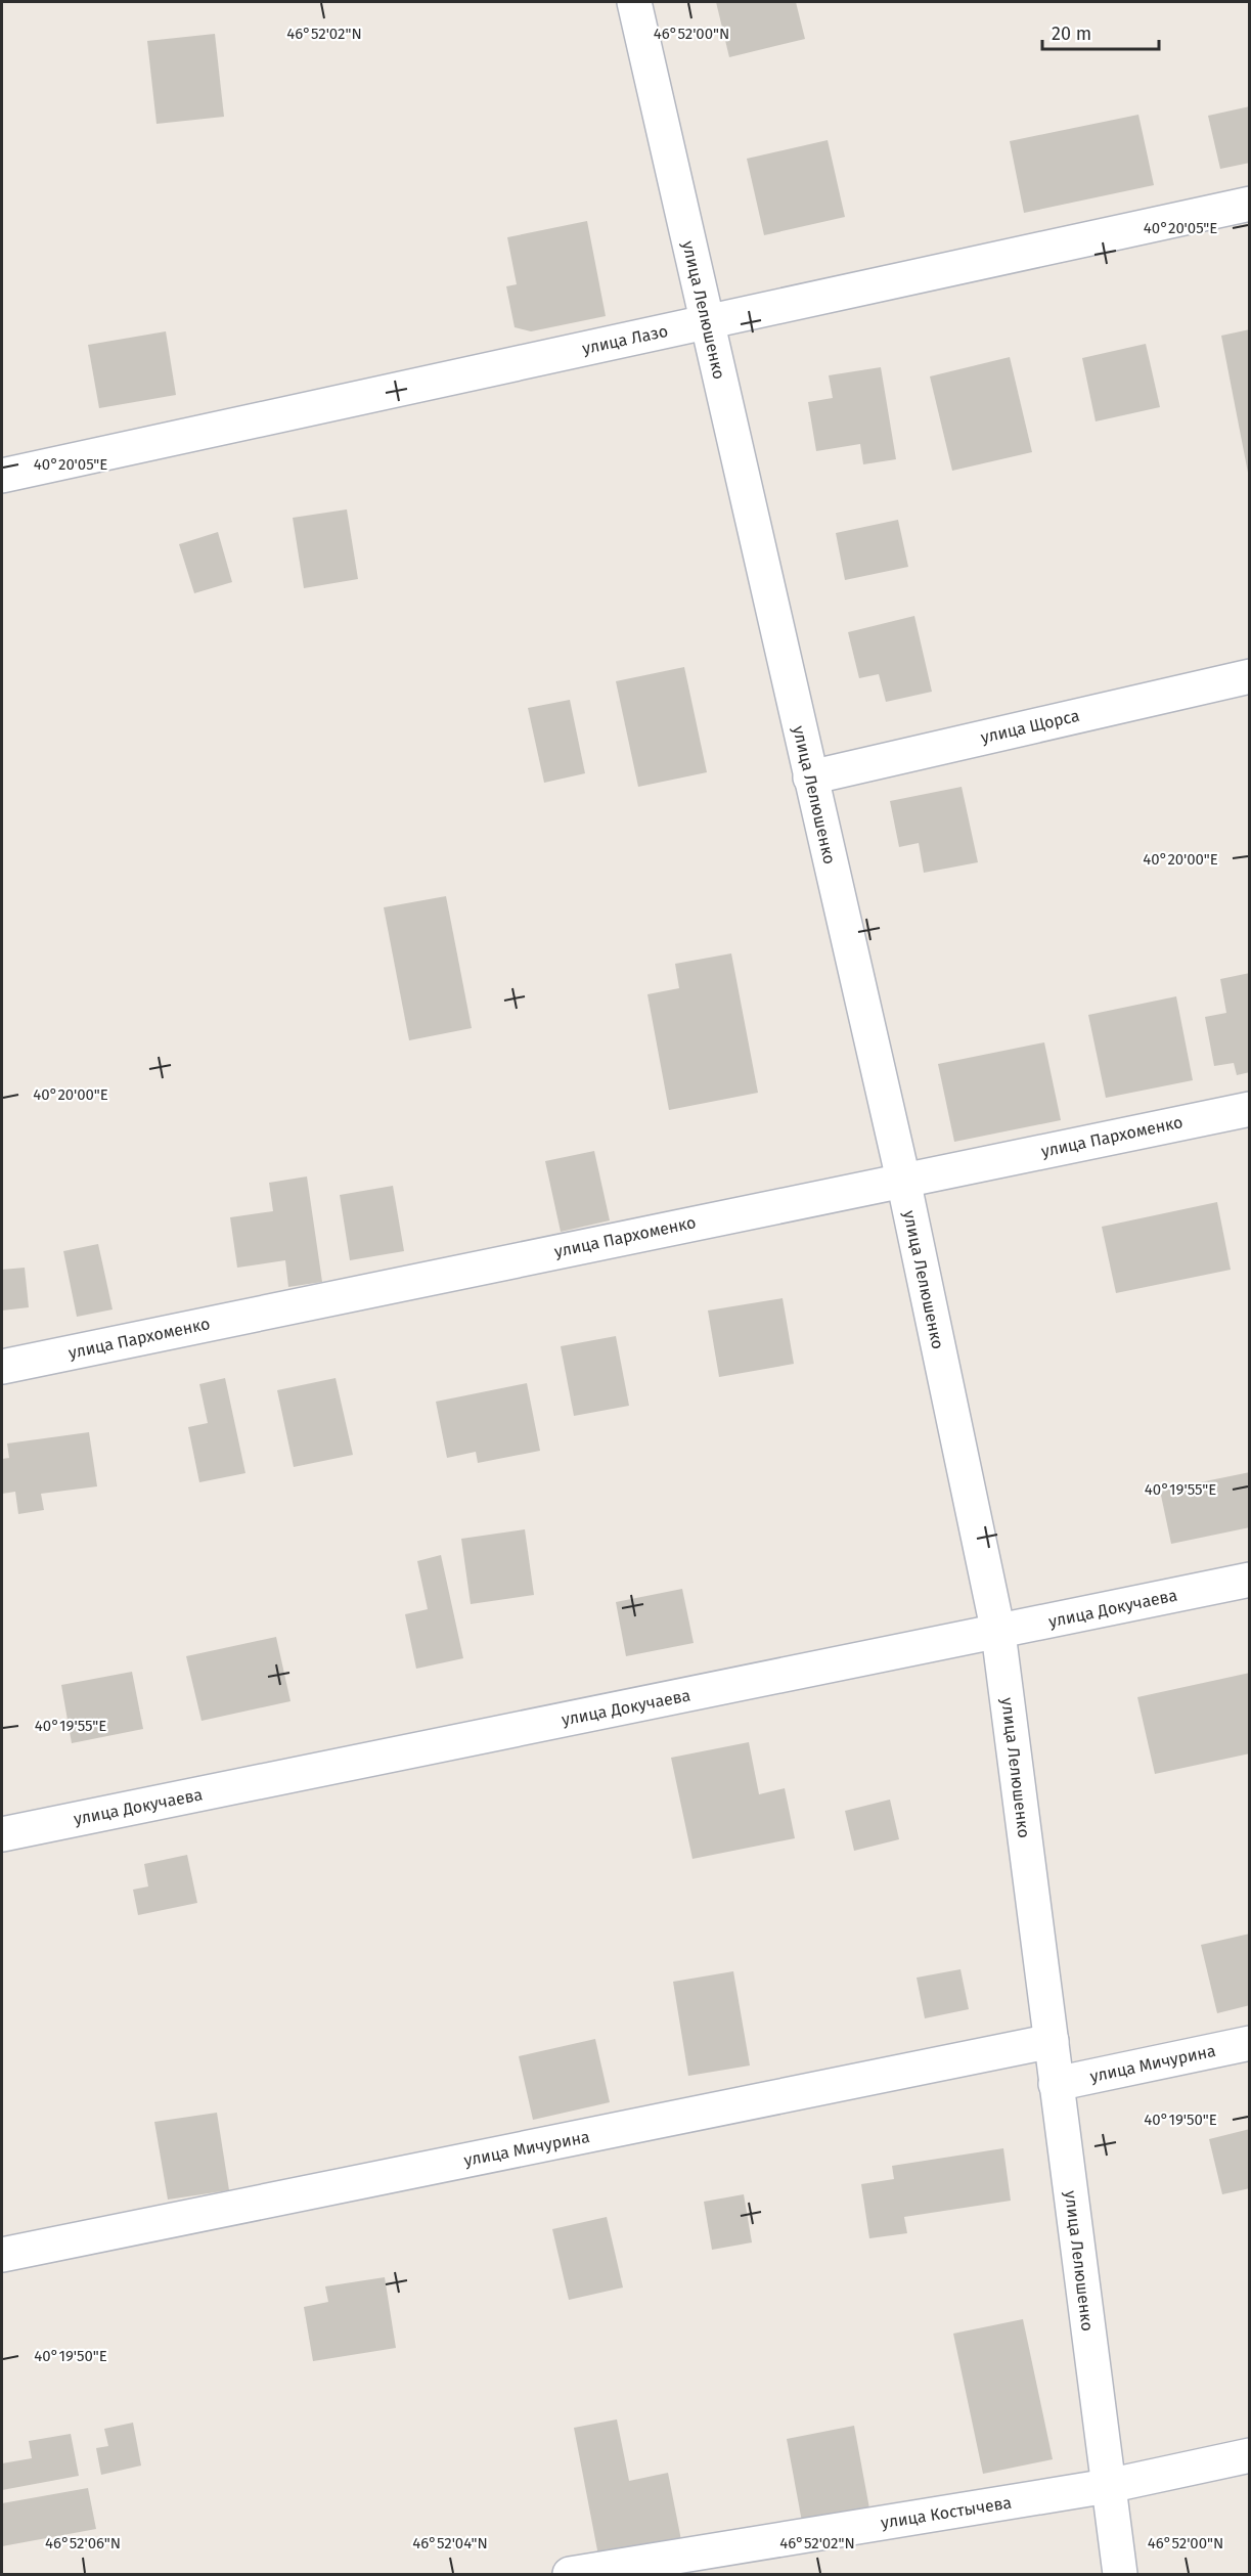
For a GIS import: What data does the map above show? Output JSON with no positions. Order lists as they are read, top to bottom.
{
  "streets": {
    "street": [
      "улица Лелюшенко",
      "улица Лазо",
      "улица Щорса",
      "улица Пархоменко",
      "улица Докучаева",
      "улица Мичурина",
      "улица Костычева"
    ]
  },
  "crossings": [
    ["улица Лелюшенко", "улица Лазо"],
    ["улица Лелюшенко", "улица Щорса"],
    ["улица Лелюшенко", "улица Пархоменко"],
    ["улица Лелюшенко", "улица Докучаева"],
    ["улица Лелюшенко", "улица Мичурина"],
    ["улица Лелюшенко", "улица Костычева"]
  ],
  "scale_bar": "20 m",
  "coordinates": [
    "46°52'02\"N",
    "46°52'00\"N",
    "40°20'05\"E",
    "40°20'00\"E",
    "40°19'55\"E",
    "40°19'50\"E",
    "46°52'06\"N",
    "46°52'04\"N"
  ]
}
